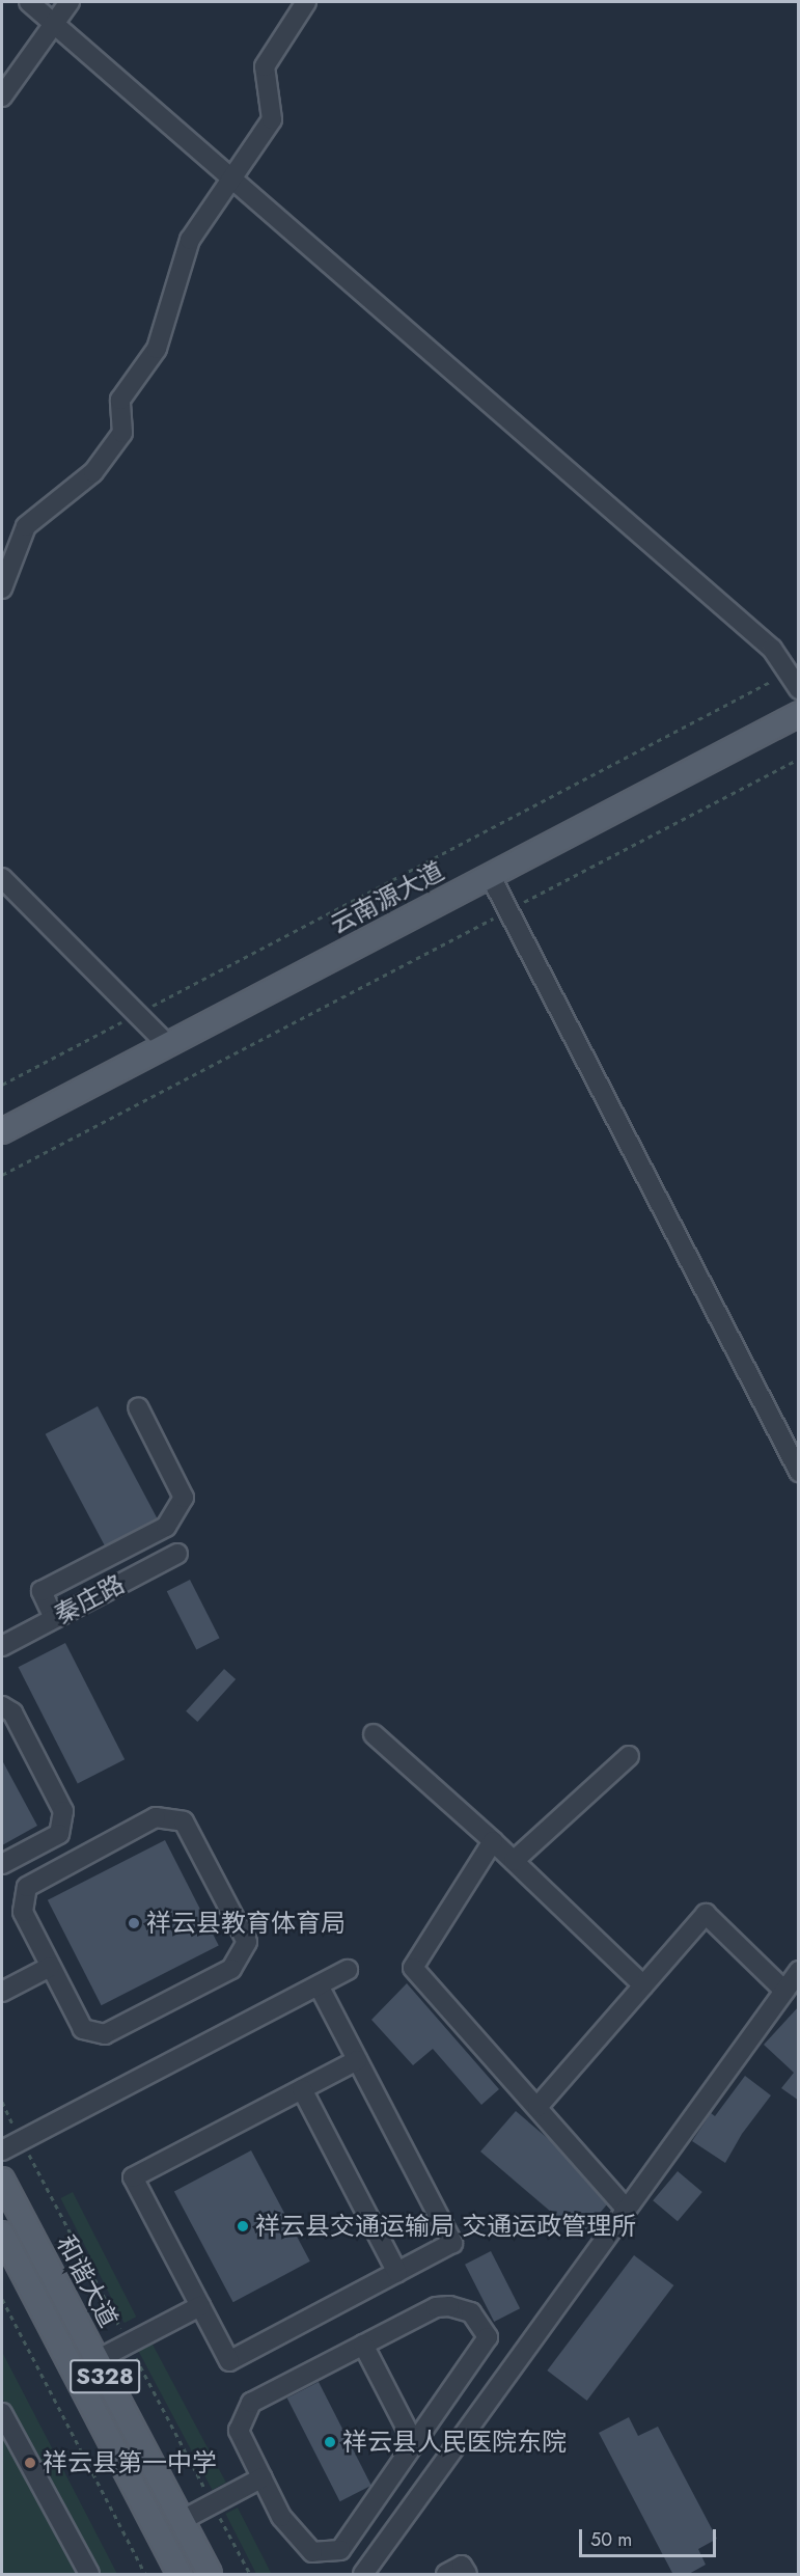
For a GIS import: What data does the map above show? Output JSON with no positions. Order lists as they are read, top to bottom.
{
  "streets": {
    "main road": ["云南源大道", "和谐大道", "S328"],
    "street": ["秦庄路"]
  },
  "places": [
    "祥云县教育体育局",
    "祥云县交通运输局 交通运政管理所",
    "祥云县人民医院东院",
    "祥云县第一中学"
  ],
  "scale_bar": "50 m"
}
